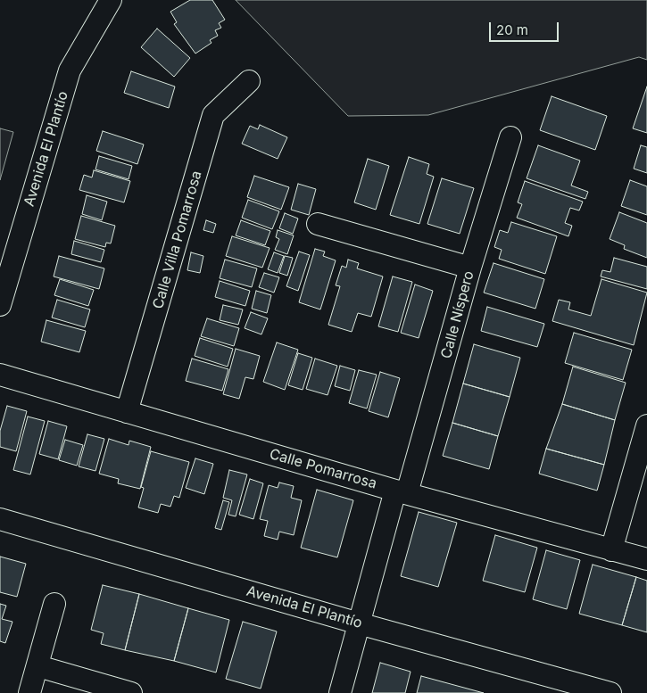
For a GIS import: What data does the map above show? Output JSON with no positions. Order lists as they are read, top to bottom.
{
  "streets": {
    "street": [
      "Avenida El Plantío",
      "Calle Villa Pomarrosa",
      "Calle Níspero",
      "Calle Pomarrosa"
    ]
  },
  "crossings": [
    ["Avenida El Plantío", "Calle Níspero"],
    ["Calle Villa Pomarrosa", "Calle Pomarrosa"],
    ["Calle Níspero", "Calle Pomarrosa"]
  ],
  "scale_bar": "20 m"
}
